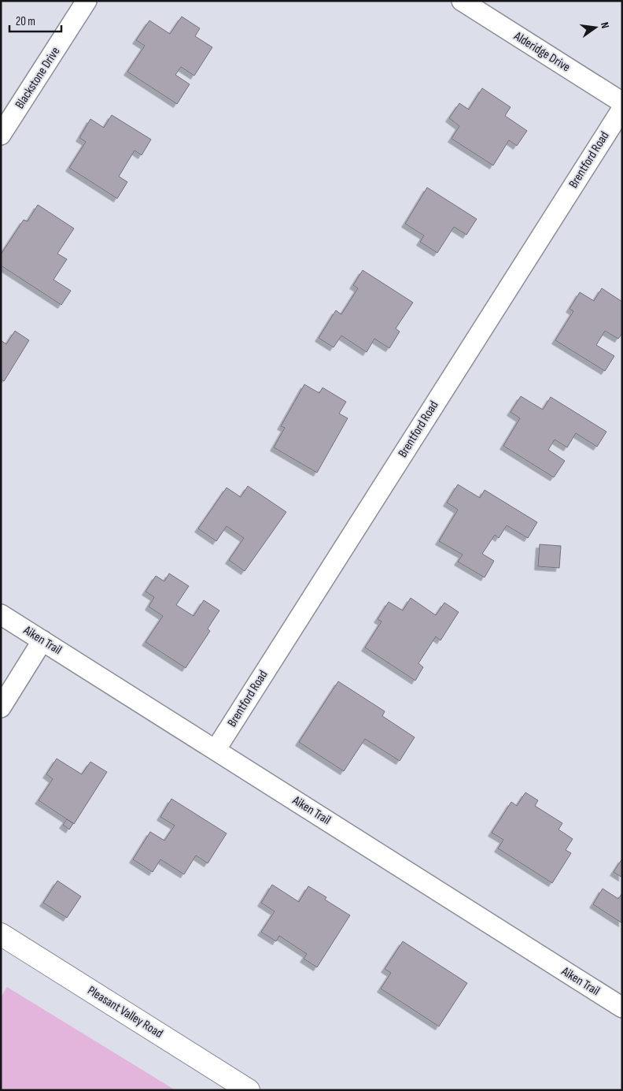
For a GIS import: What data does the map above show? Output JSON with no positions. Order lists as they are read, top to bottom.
{
  "streets": {
    "street": [
      "Alderidge Drive",
      "Blackstone Drive",
      "Brentford Road",
      "Aiken Trail",
      "Pleasant Valley Road"
    ]
  },
  "crossings": [
    ["Brentford Road", "Aiken Trail"]
  ],
  "scale_bar": "20 m",
  "north": "right"
}
